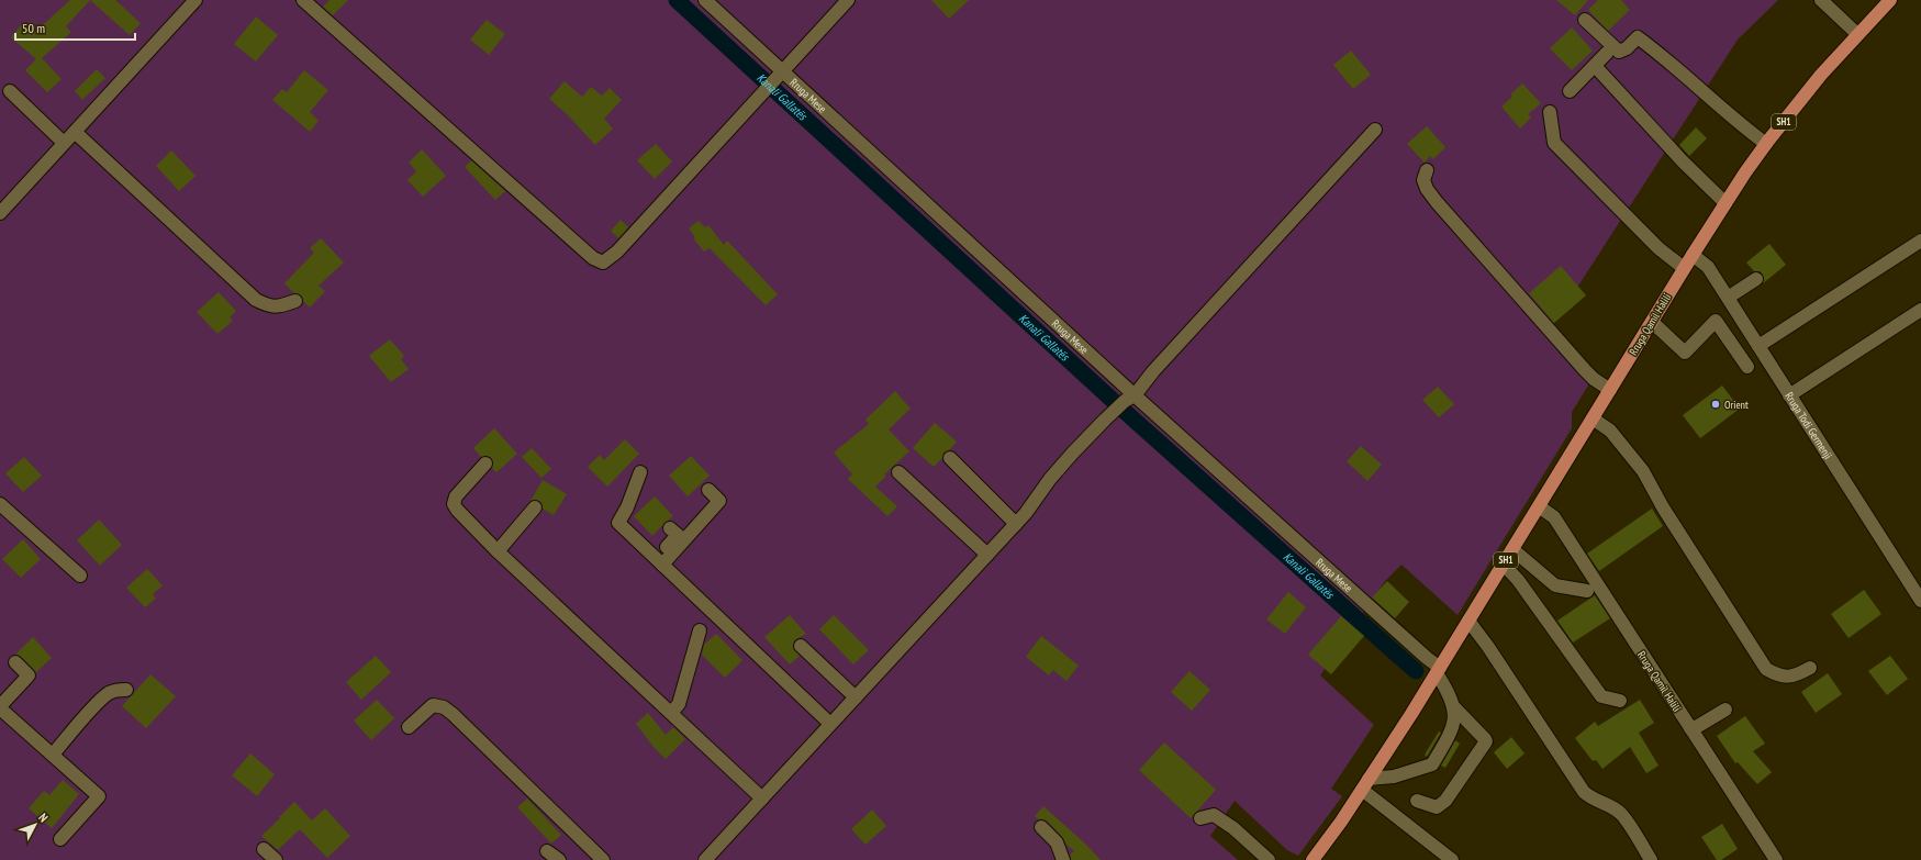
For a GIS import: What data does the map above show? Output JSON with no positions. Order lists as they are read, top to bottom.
{
  "streets": {
    "main road": ["SH1", "Rruga Qamil Halili"],
    "street": ["Rruga Mese", "Rruga Todi Germenji"]
  },
  "crossings": [
    ["Rruga Mese", "Rruga Qamil Halili"],
    ["SH1", "Rruga Qamil Halili"],
    ["SH1", "Rruga Todi Germenji"],
    ["Rruga Qamil Halili", "Rruga Todi Germenji"]
  ],
  "water": ["Kanali Gallatës"],
  "places": ["Orient"],
  "scale_bar": "50 m",
  "north": "top right"
}
